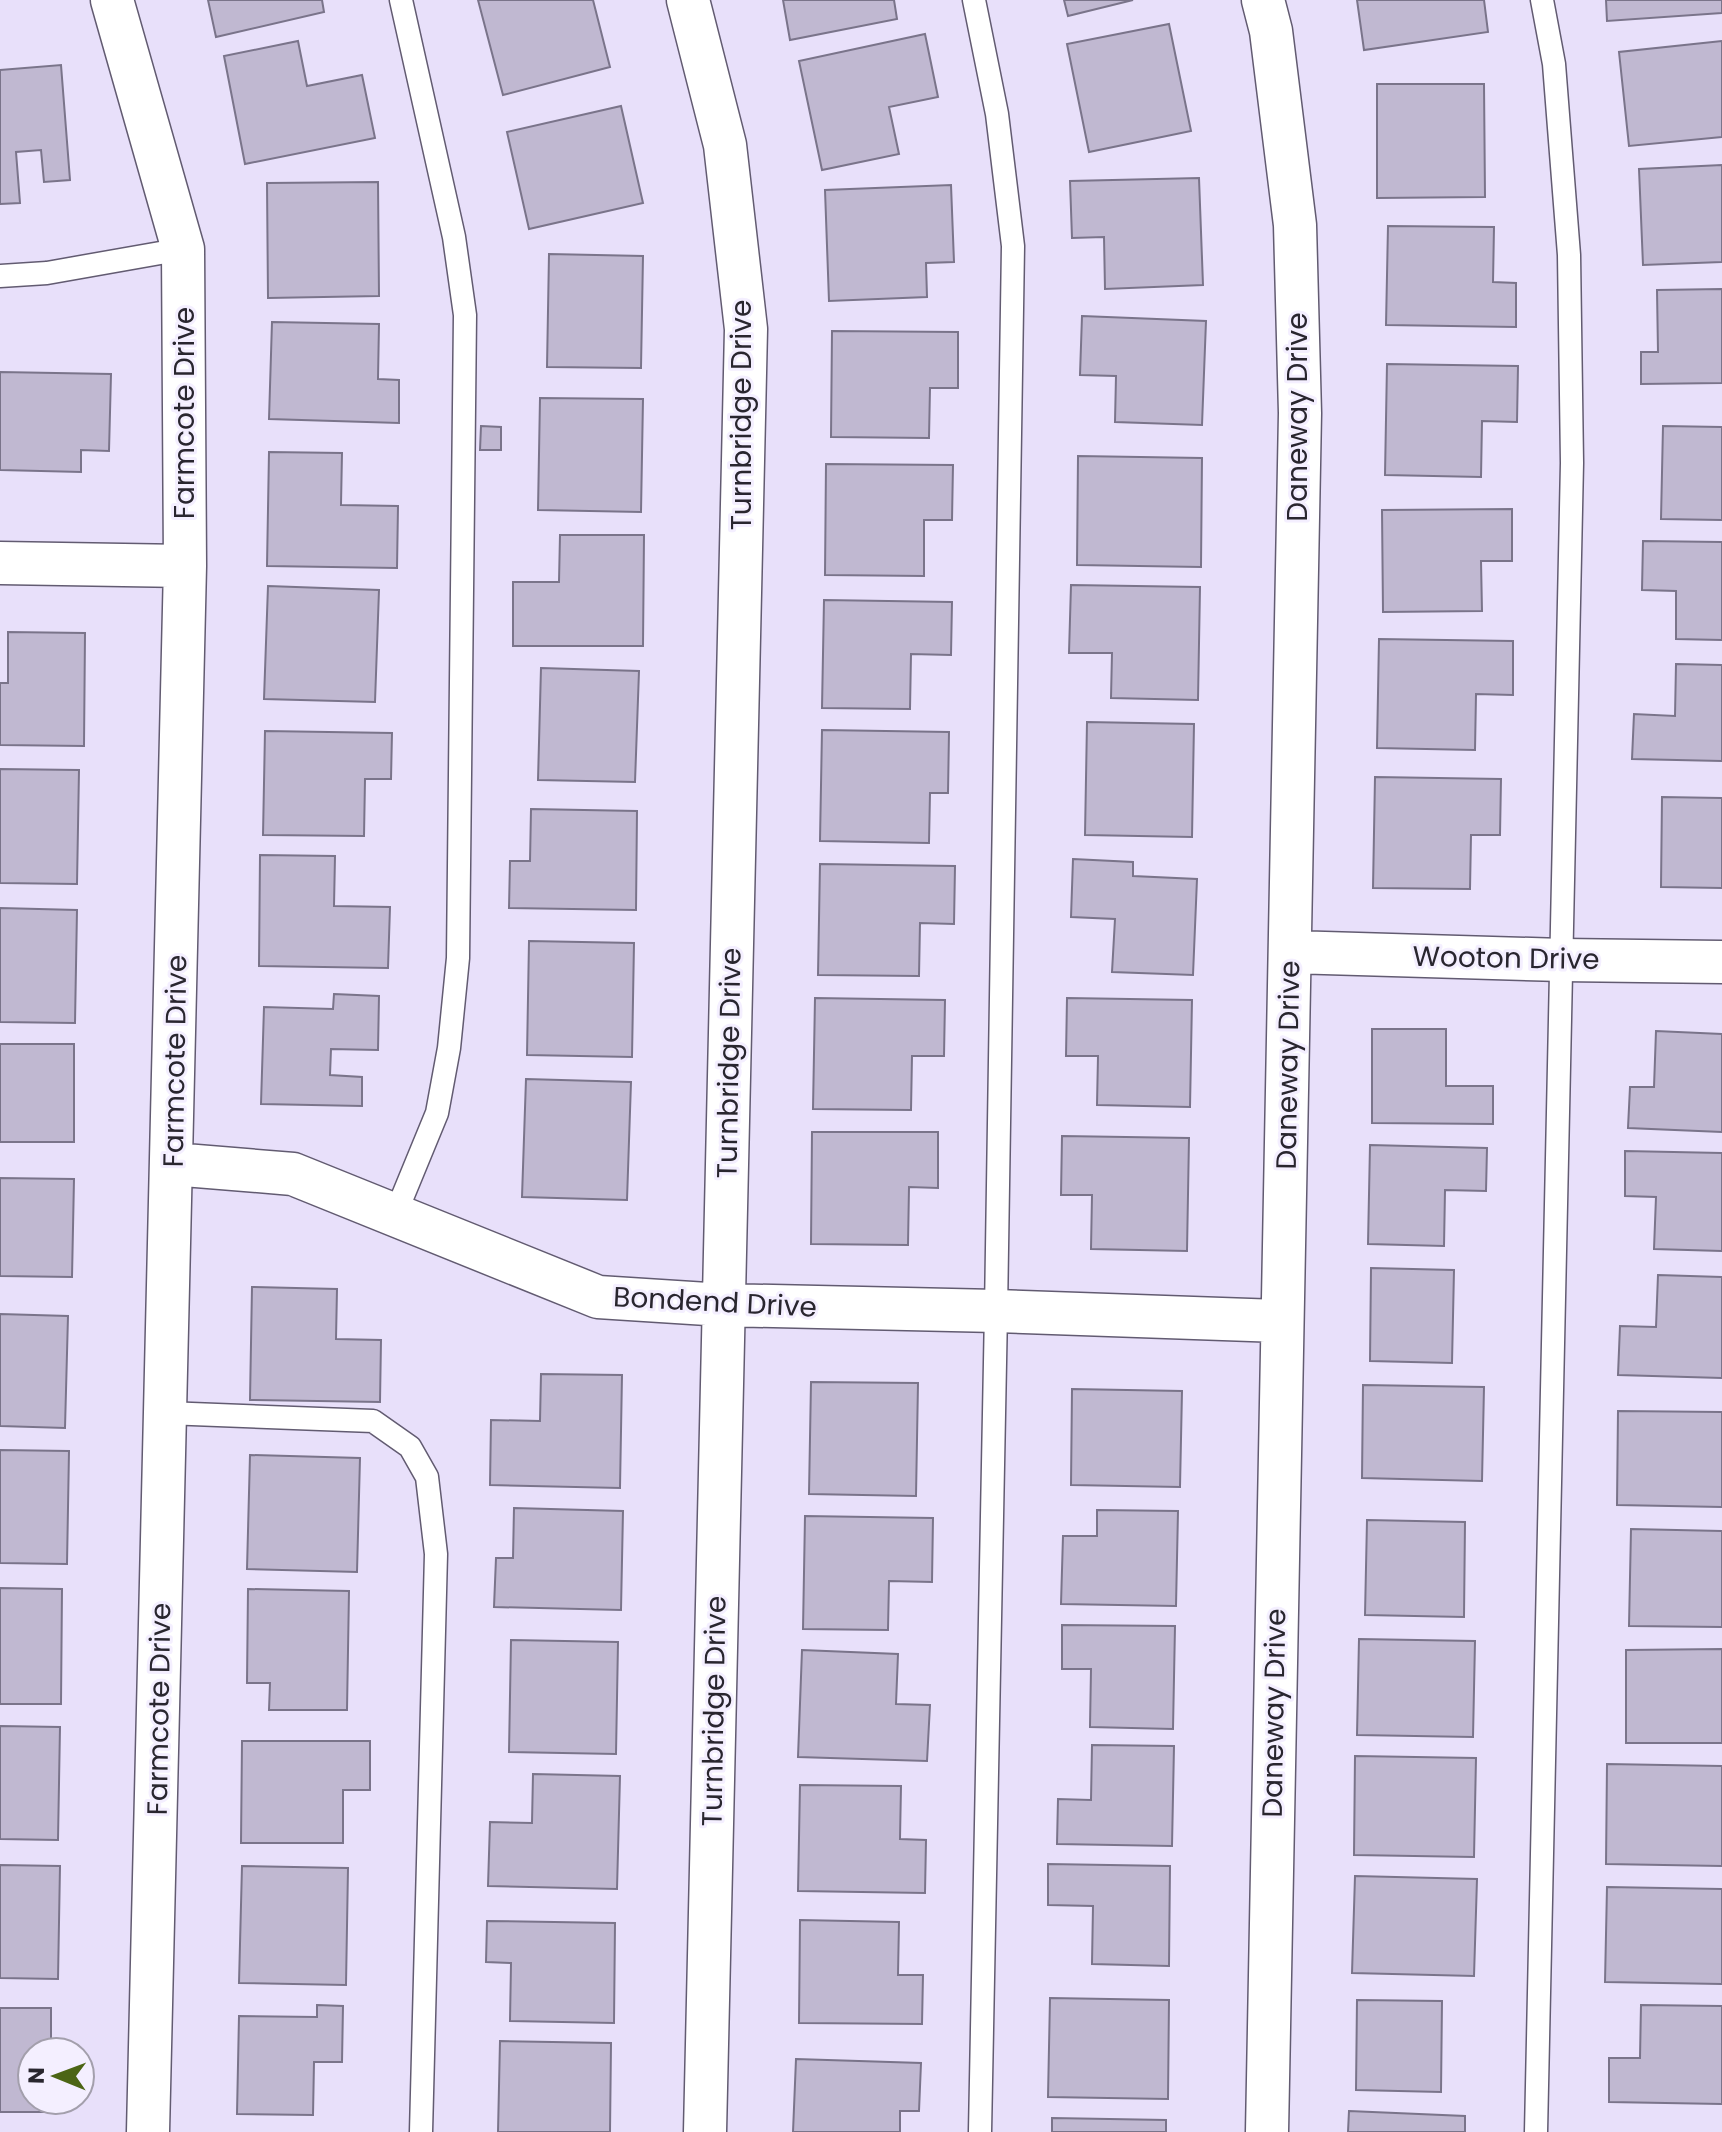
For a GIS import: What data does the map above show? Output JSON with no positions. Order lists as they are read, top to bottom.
{
  "streets": {
    "street": [
      "Farmcote Drive",
      "Turnbridge Drive",
      "Daneway Drive",
      "Wooton Drive",
      "Bondend Drive"
    ]
  },
  "crossings": [
    ["Farmcote Drive", "Bondend Drive"],
    ["Turnbridge Drive", "Bondend Drive"],
    ["Daneway Drive", "Wooton Drive"],
    ["Daneway Drive", "Bondend Drive"]
  ],
  "north": "left"
}
